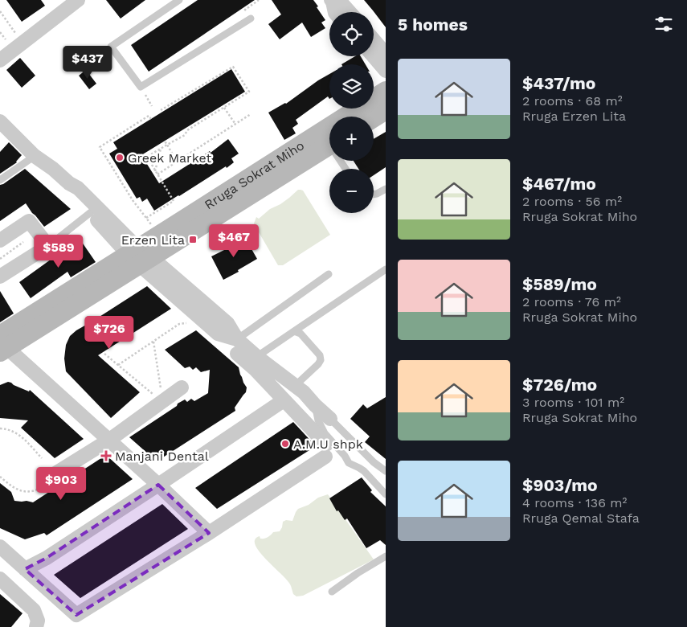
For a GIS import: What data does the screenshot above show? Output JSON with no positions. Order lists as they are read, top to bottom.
{
  "streets": {
    "main road": ["Rruga Sokrat Miho"]
  },
  "places": {
    "other": ["Greek Market", "A.M.U shpk"],
    "transit": ["Erzen Lita"],
    "health": ["Manjani Dental"]
  },
  "page": {
    "heading": "5 homes",
    "map_buttons": ["+", "−"],
    "price": [
      "$437",
      "$467",
      "$589",
      "$726",
      "$903"
    ],
    "list": [
      {
        "name": "$437/mo",
        "note": "2 rooms · 68 m² · Rruga Erzen Lita"
      },
      {
        "name": "$467/mo",
        "note": "2 rooms · 56 m² · Rruga Sokrat Miho"
      },
      {
        "name": "$589/mo",
        "note": "2 rooms · 76 m² · Rruga Sokrat Miho"
      },
      {
        "name": "$726/mo",
        "note": "3 rooms · 101 m² · Rruga Sokrat Miho"
      },
      {
        "name": "$903/mo",
        "note": "4 rooms · 136 m² · Rruga Qemal Stafa"
      }
    ]
  }
}
